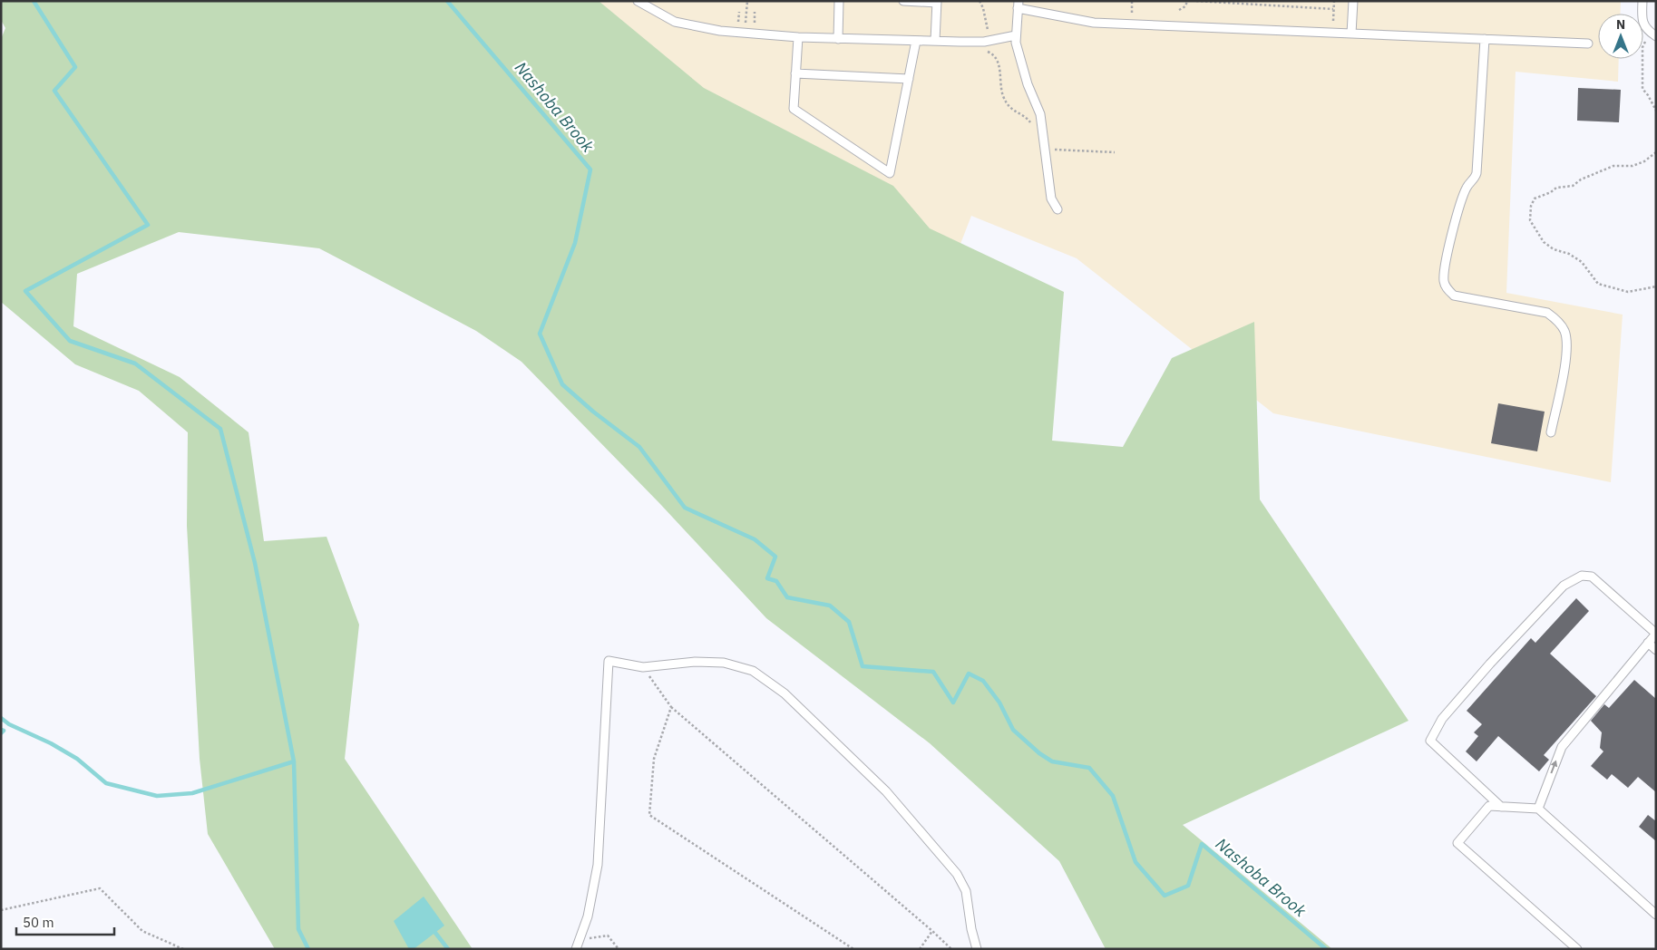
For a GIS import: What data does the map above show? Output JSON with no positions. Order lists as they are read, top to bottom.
{
  "water": ["Nashoba Brook"],
  "scale_bar": "50 m",
  "north": "top"
}
